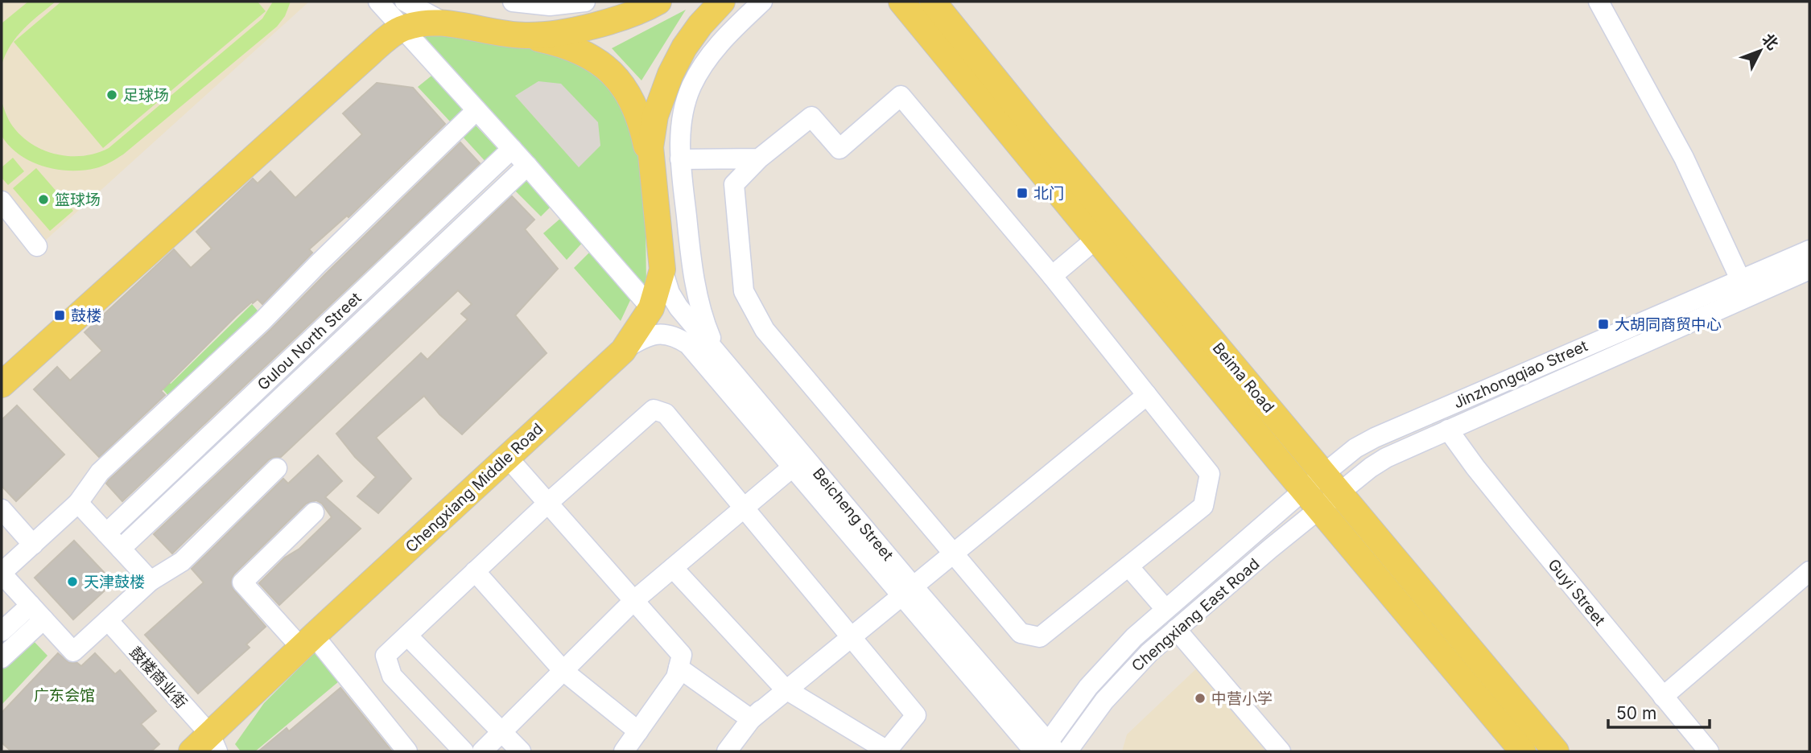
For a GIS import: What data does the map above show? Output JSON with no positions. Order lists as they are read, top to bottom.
{
  "streets": {
    "main road": ["Beima Road", "Chengxiang Middle Road"],
    "street": [
      "Gulou North Street",
      "Jinzhongqiao Street",
      "Beicheng Street",
      "Guyi Street",
      "Chengxiang East Road",
      "鼓楼商业街"
    ]
  },
  "crossings": [
    ["Jinzhongqiao Street", "Beima Road"],
    ["Jinzhongqiao Street", "Guyi Street"],
    ["Jinzhongqiao Street", "Chengxiang East Road"],
    ["Beima Road", "Chengxiang East Road"],
    ["Chengxiang Middle Road", "Beicheng Street"],
    ["Chengxiang Middle Road", "鼓楼商业街"],
    ["Beicheng Street", "Chengxiang East Road"]
  ],
  "parks": ["广东会馆"],
  "places": {
    "other": [
      "足球场",
      "篮球场",
      "天津鼓楼",
      "中营小学"
    ],
    "transit": ["北门", "鼓楼", "大胡同商贸中心"]
  },
  "scale_bar": "50 m",
  "north": "top right"
}
